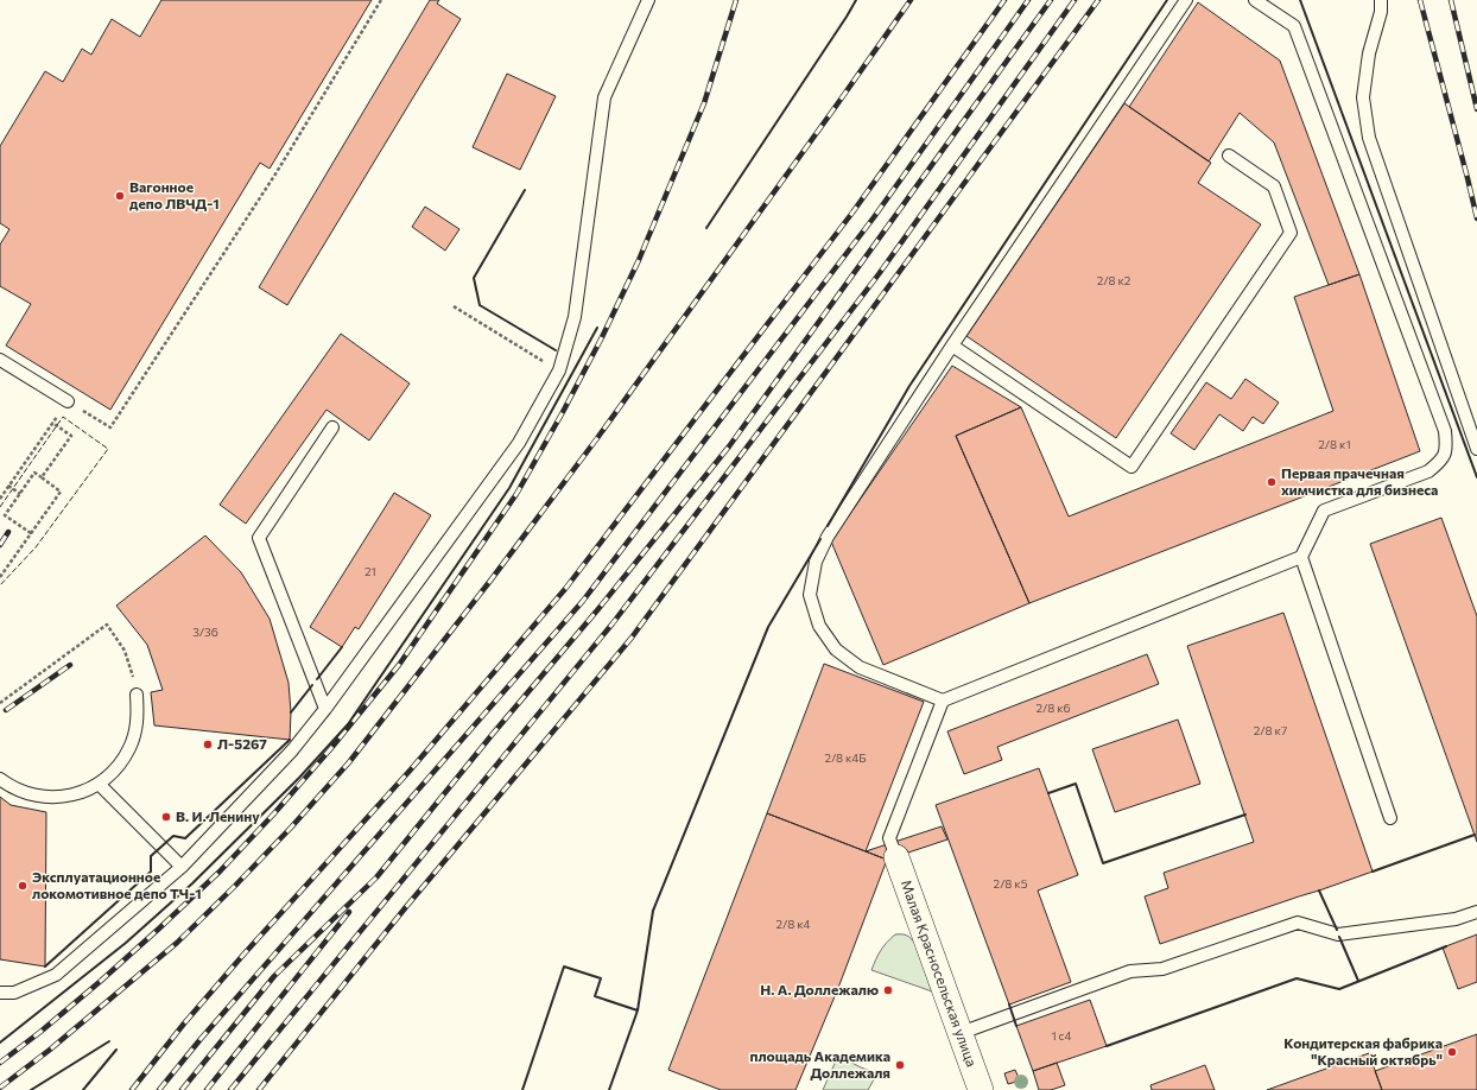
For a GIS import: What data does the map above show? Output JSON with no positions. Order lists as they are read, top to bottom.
{
  "streets": {
    "street": ["Малая Красносельская улица"]
  },
  "places": [
    "Вагонное депо ЛВЧД-1",
    "Первая прачечная химчистка для бизнеса",
    "Л-5267",
    "В. И. Ленину",
    "Эксплуатационное локомотивное депо ТЧ-1",
    "Н. А. Доллежалю",
    "Кондитерская фабрика \"Красный октябрь\"",
    "площадь Академика Доллежаля"
  ],
  "house_numbers": [
    "2/8 к2",
    "2/8 к1",
    "21",
    "3/36",
    "2/8 к6",
    "2/8 к7",
    "2/8 к4Б",
    "2/8 к5",
    "2/8 к4",
    "1 с4"
  ]
}
